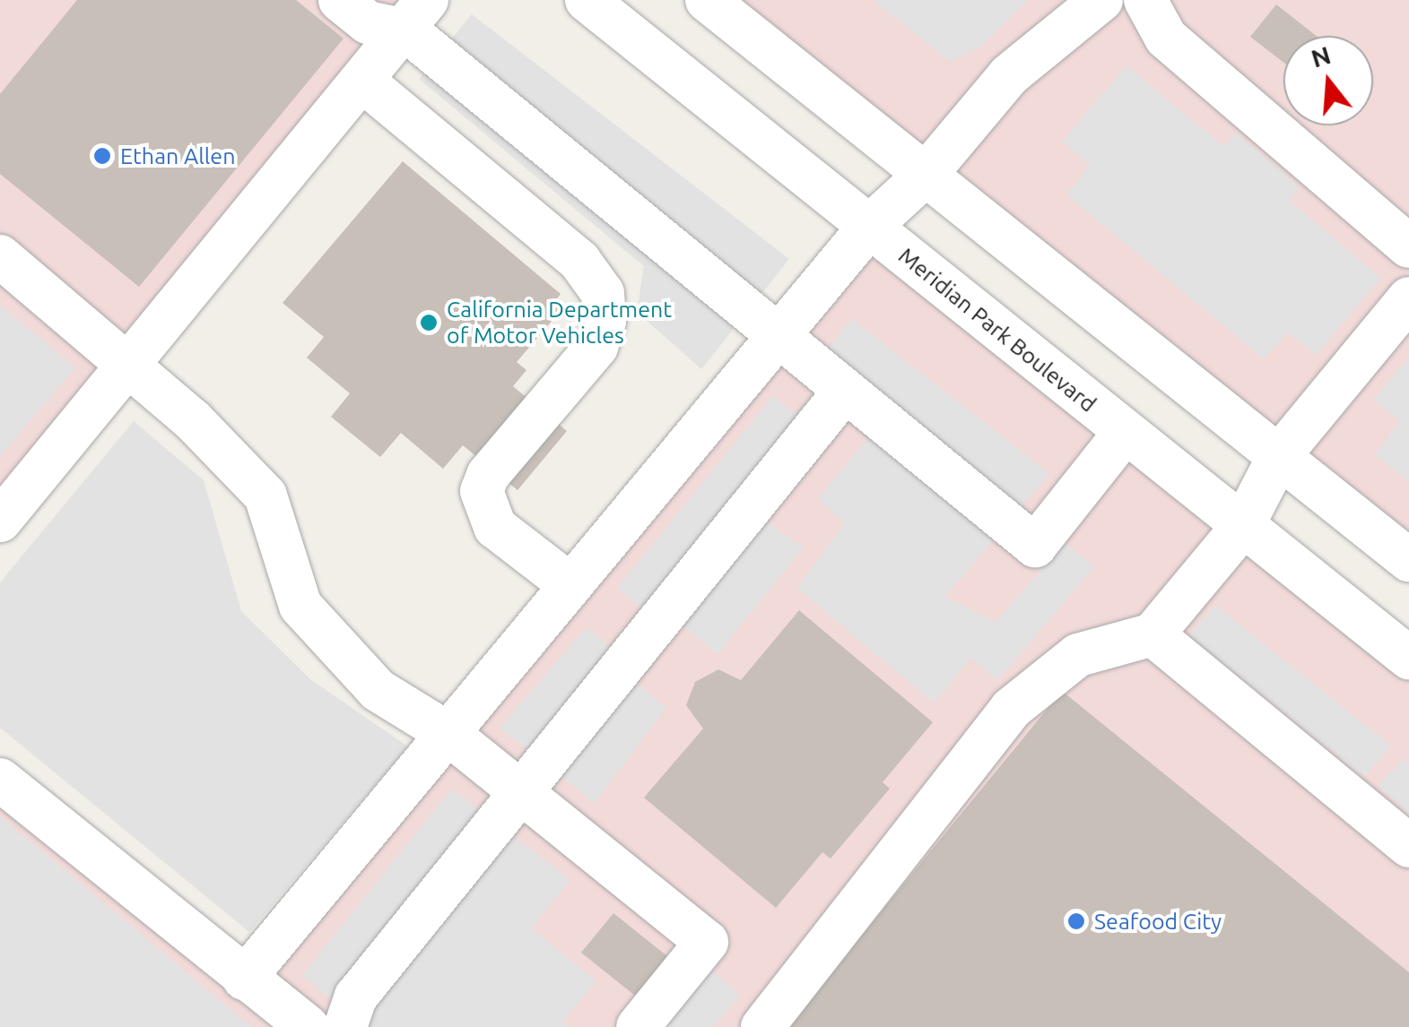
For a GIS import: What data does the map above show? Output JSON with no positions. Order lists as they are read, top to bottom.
{
  "streets": {
    "street": ["Meridian Park Boulevard"]
  },
  "places": ["Ethan Allen", "California Department of Motor Vehicles", "Seafood City"],
  "north": "top"
}
